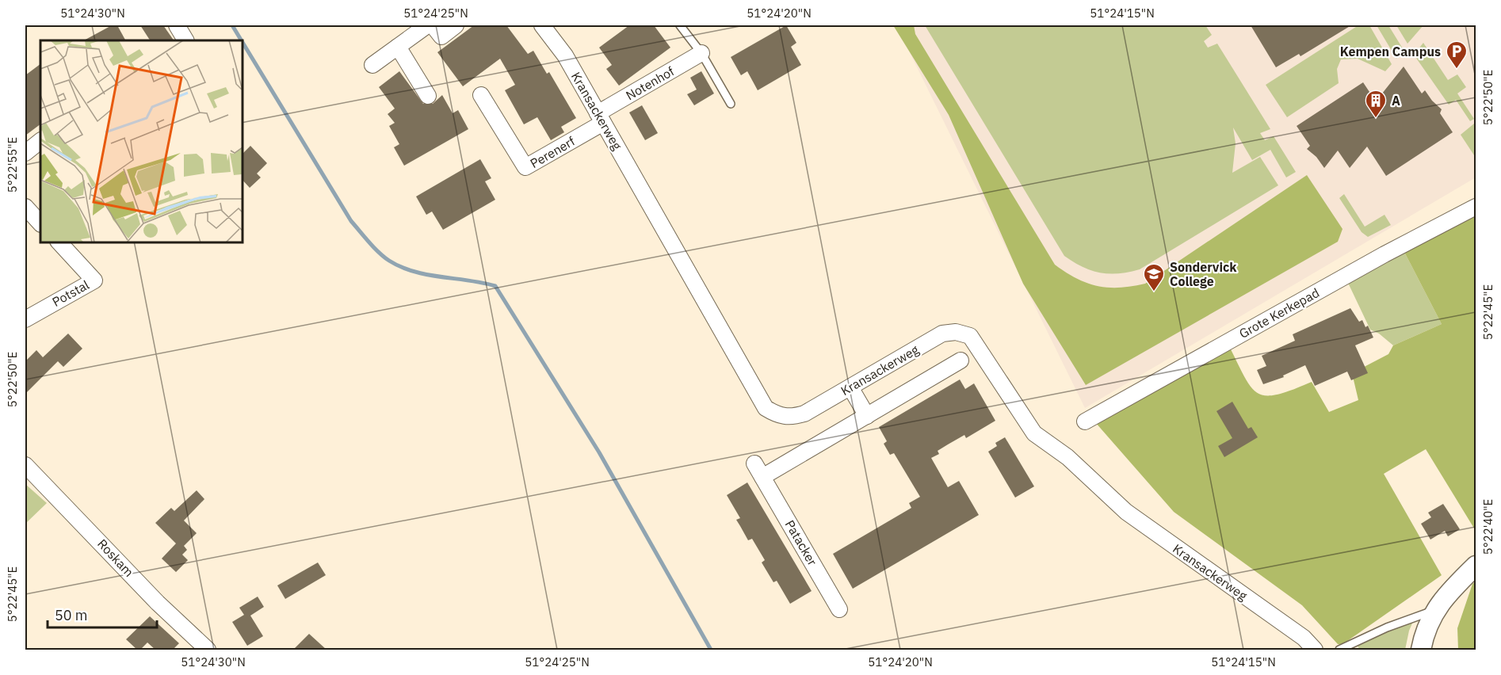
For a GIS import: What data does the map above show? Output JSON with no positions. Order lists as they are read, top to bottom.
{
  "streets": {
    "street": [
      "Notenhof",
      "Kransackerweg",
      "Perenerf",
      "Potstal",
      "Grote Kerkepad",
      "Patacker",
      "Roskam"
    ]
  },
  "crossings": [
    ["Notenhof", "Kransackerweg"],
    ["Notenhof", "Perenerf"],
    ["Kransackerweg", "Perenerf"]
  ],
  "places": {
    "parking": ["Kempen Campus"],
    "building": ["A"],
    "school or university": ["Sondervick College"]
  },
  "scale_bar": "50 m",
  "coordinates": [
    "51°24'30\"N",
    "51°24'25\"N",
    "51°24'20\"N",
    "51°24'15\"N",
    "5°22'50\"E",
    "5°22'55\"E",
    "5°22'45\"E",
    "5°22'40\"E"
  ]
}
